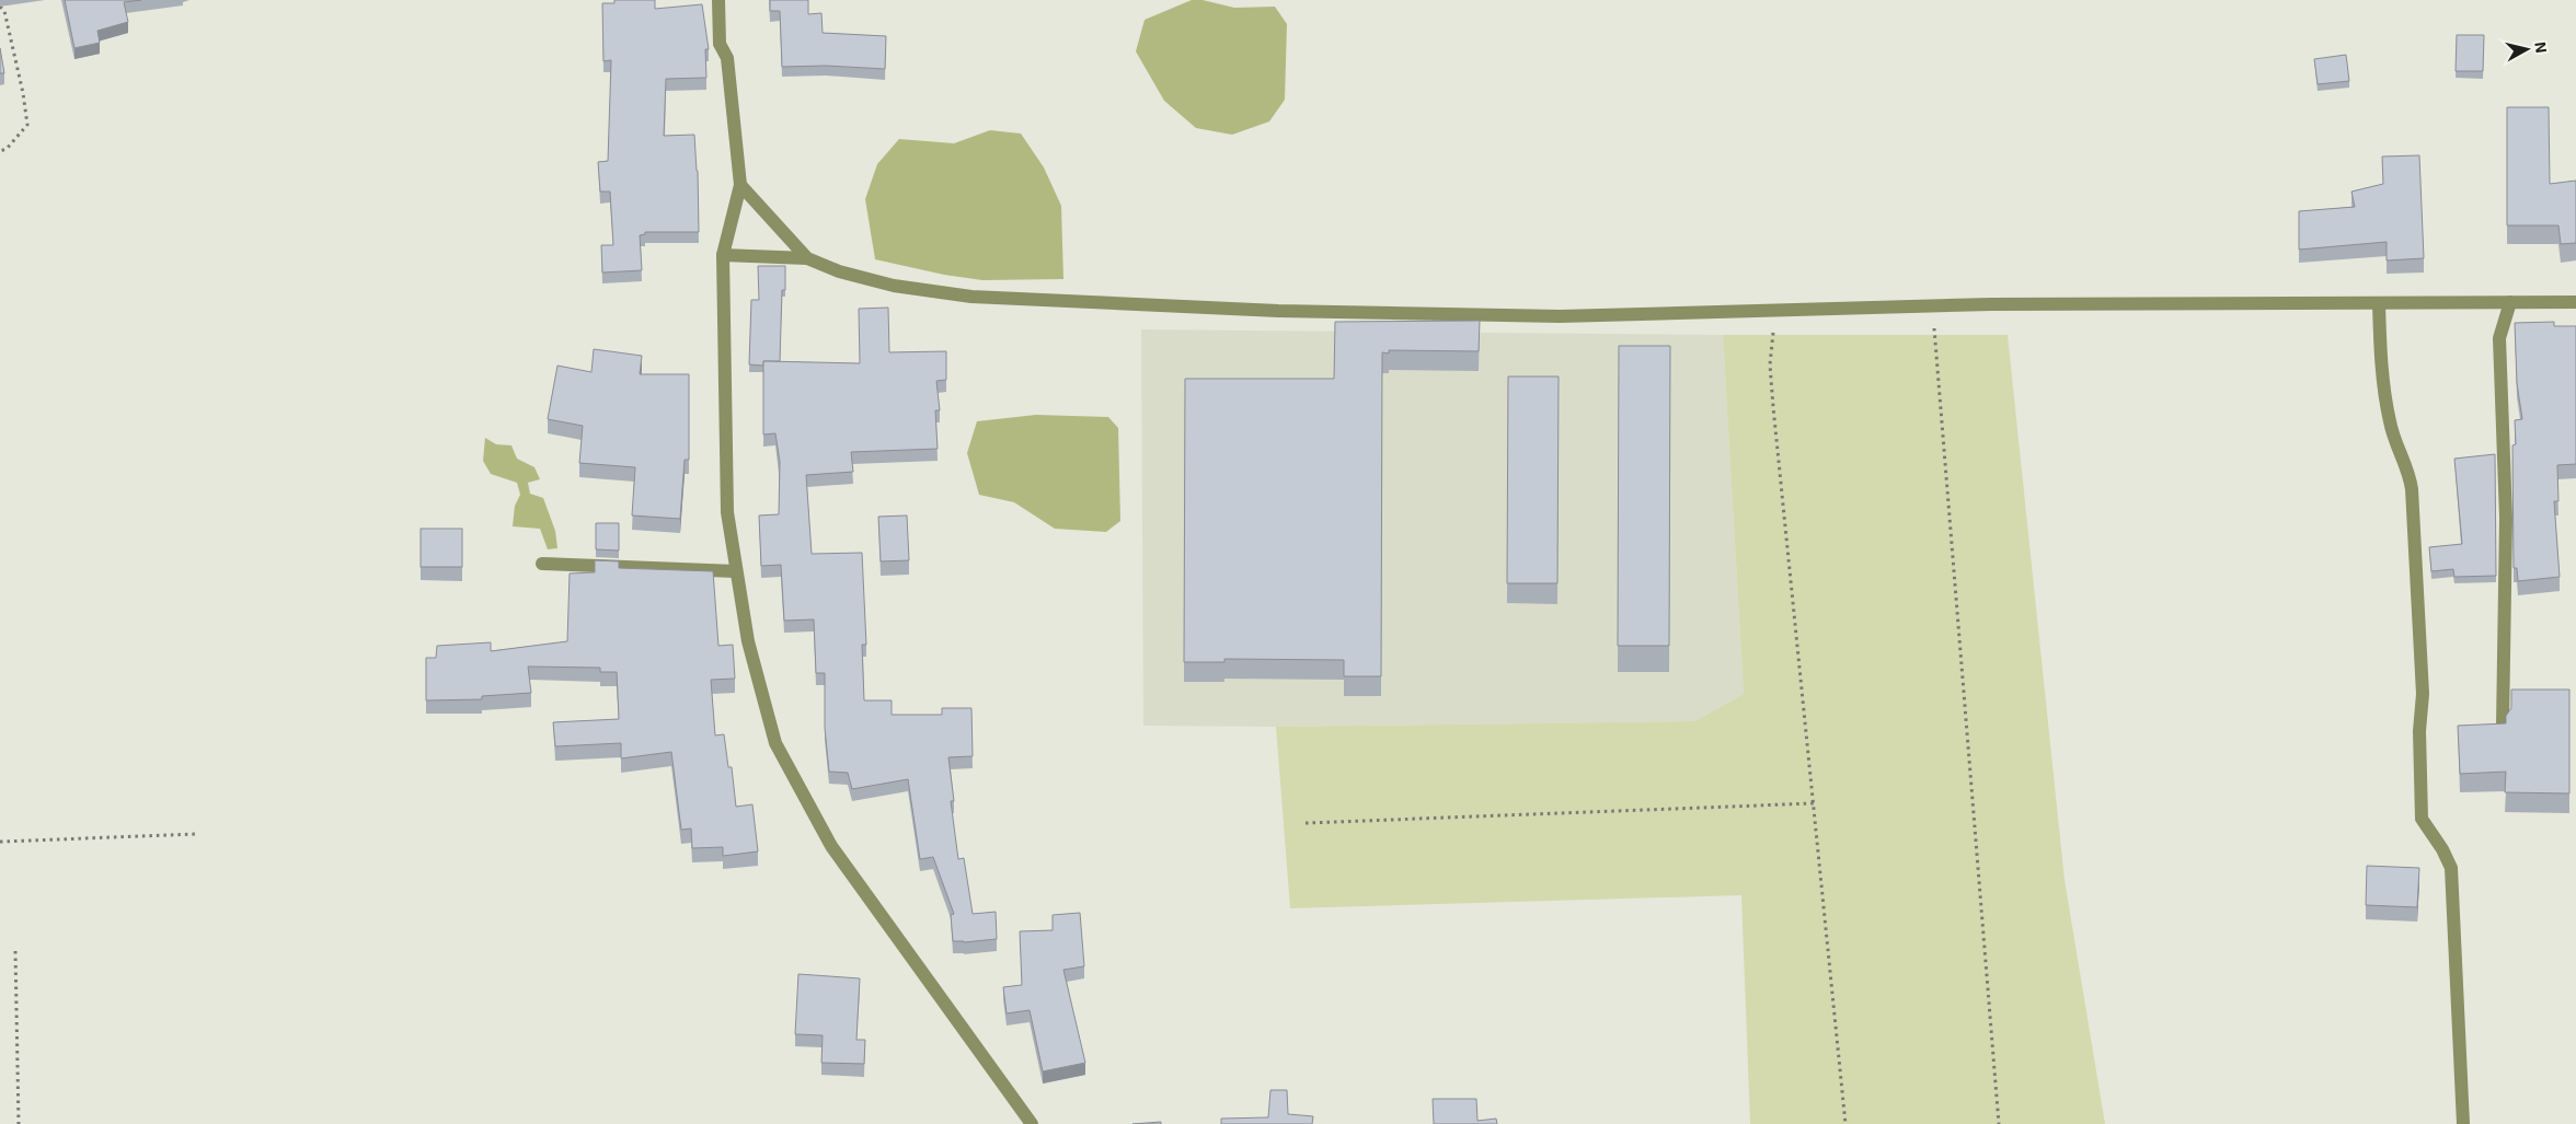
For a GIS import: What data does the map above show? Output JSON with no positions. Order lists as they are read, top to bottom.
{
  "north": "right"
}
